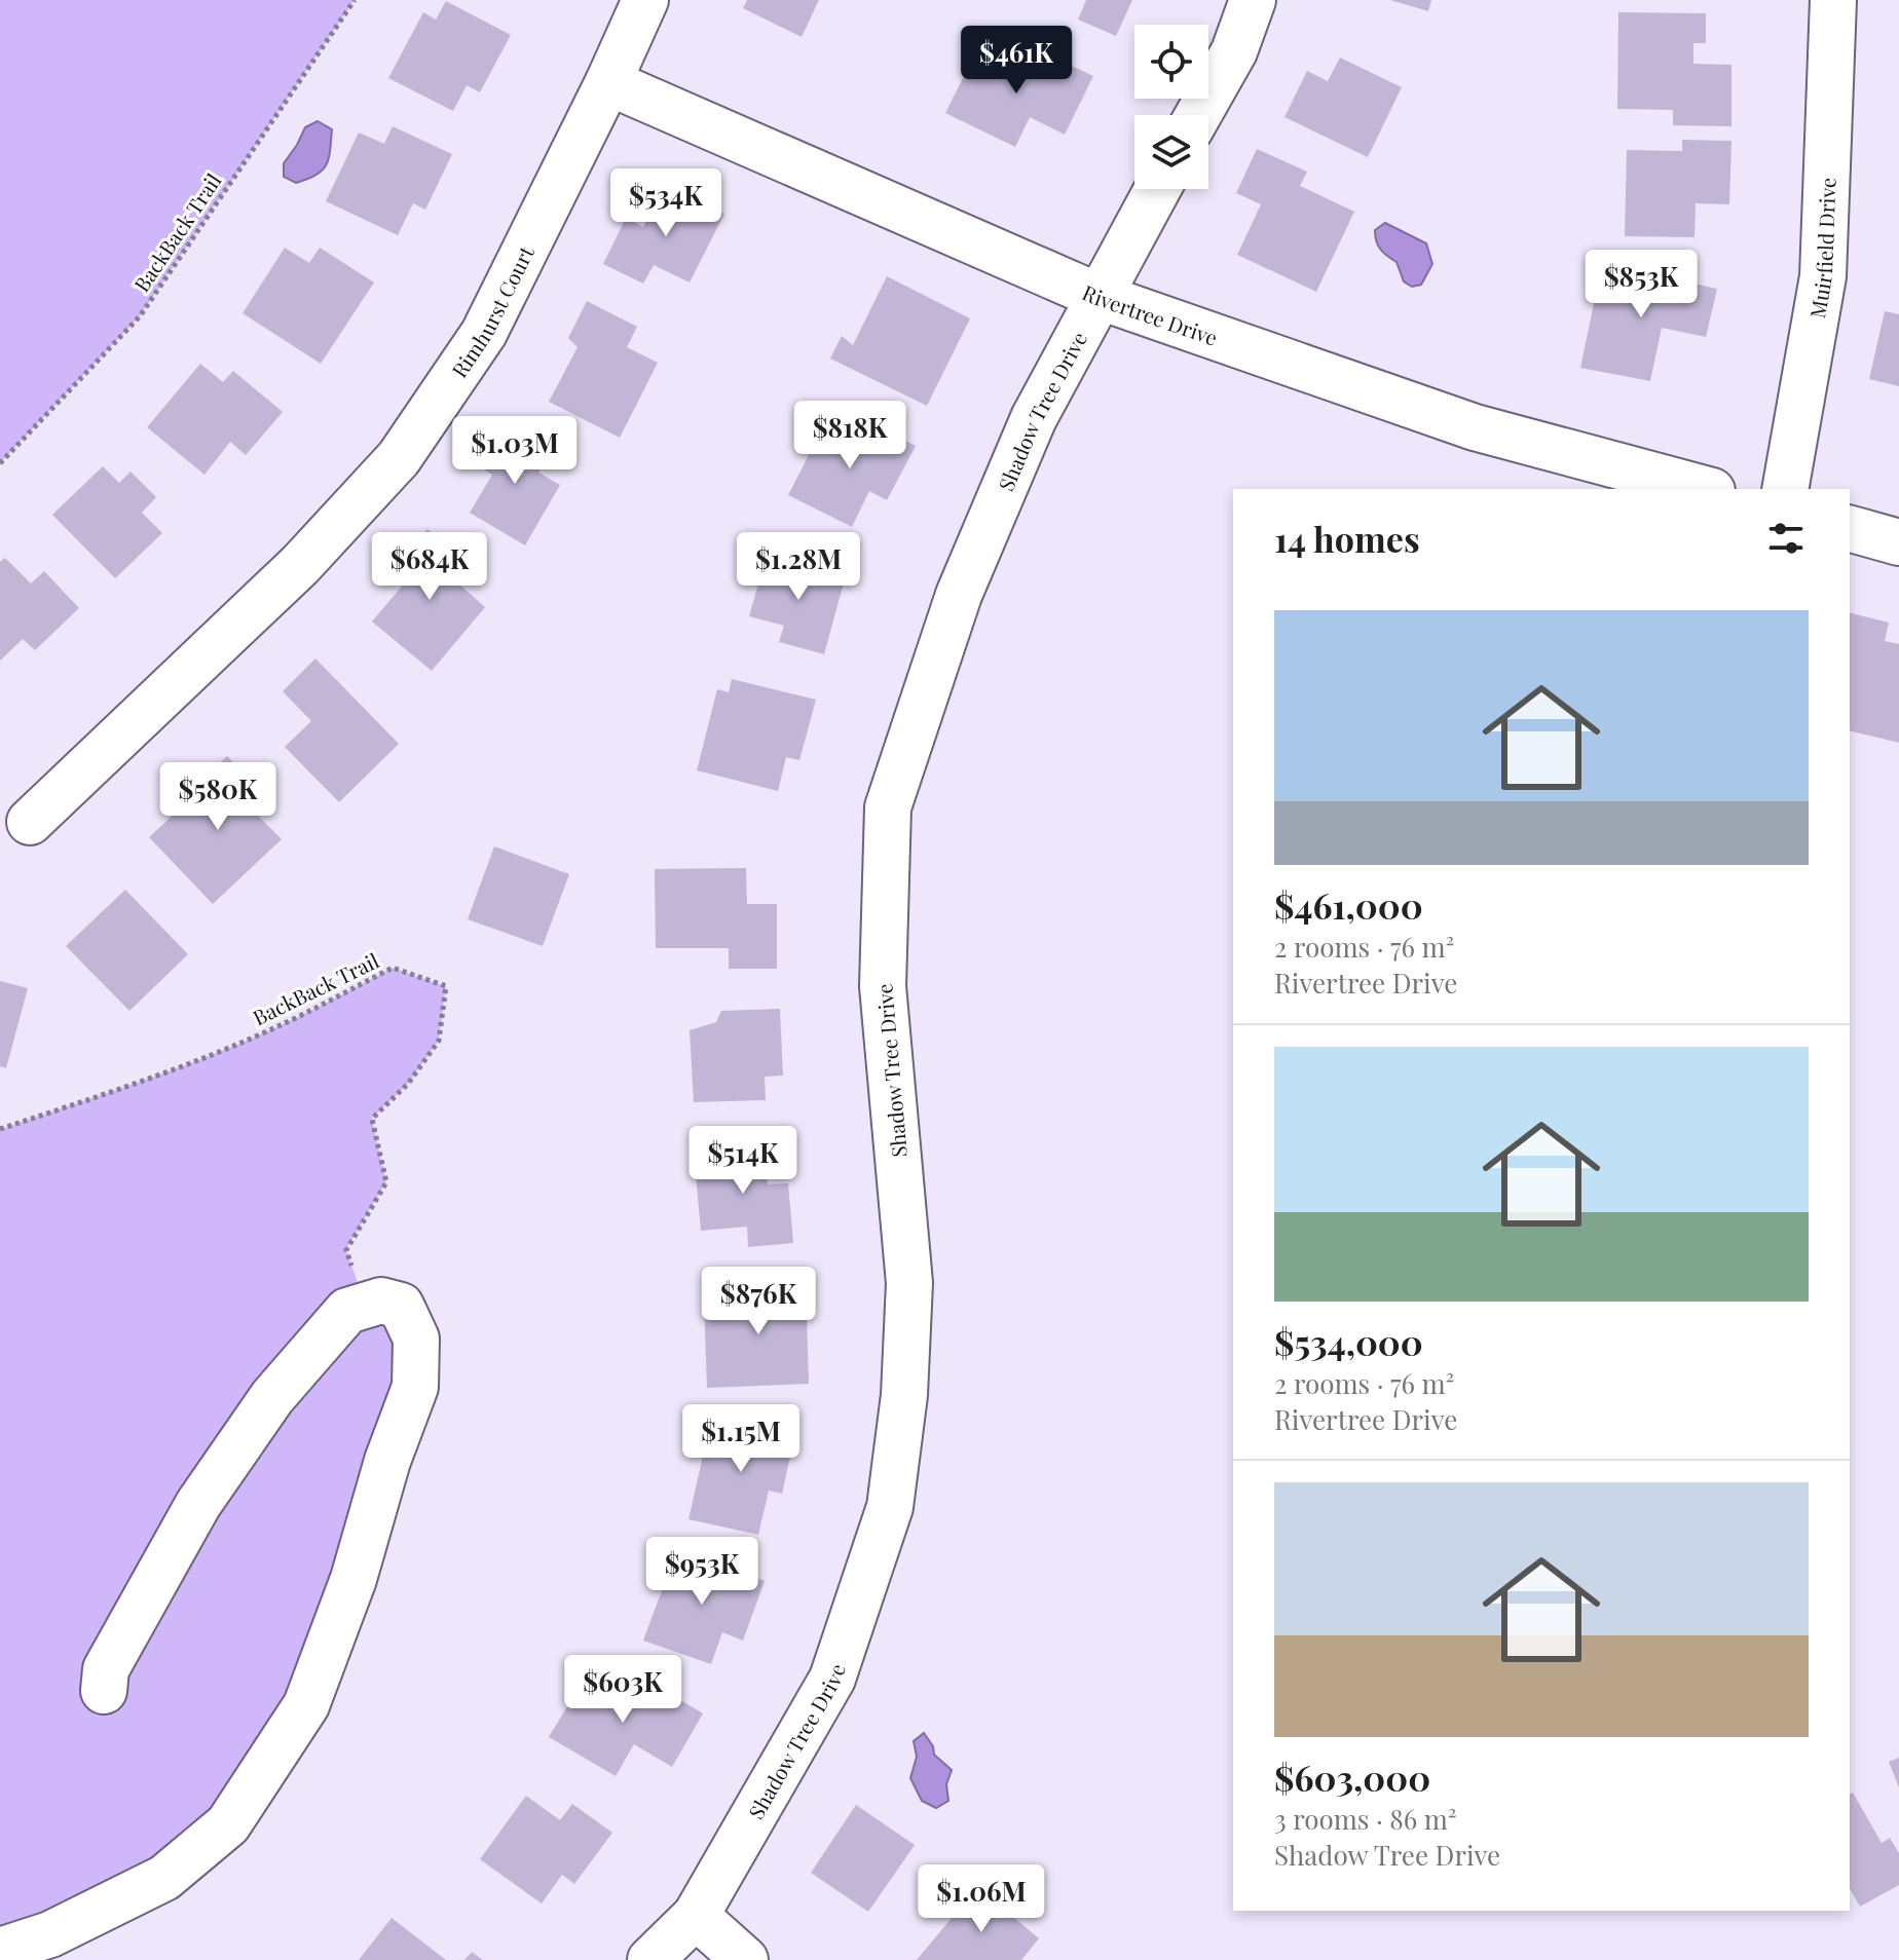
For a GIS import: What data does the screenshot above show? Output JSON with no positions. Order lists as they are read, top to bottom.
{
  "streets": {
    "street": [
      "Muirfield Drive",
      "Rimhurst Court",
      "Rivertree Drive",
      "Shadow Tree Drive"
    ],
    "path": ["BackBack Trail"]
  },
  "crossings": [
    ["Rimhurst Court", "Rivertree Drive"],
    ["Rivertree Drive", "Shadow Tree Drive"]
  ],
  "page": {
    "price": [
      "$461K",
      "$534K",
      "$853K",
      "$818K",
      "$1.03M",
      "$684K",
      "$1.28M",
      "$580K",
      "$514K",
      "$876K",
      "$1.15M",
      "$953K",
      "$603K",
      "$1.06M"
    ],
    "heading": "14 homes",
    "list": [
      {
        "name": "$461,000",
        "note": "2 rooms · 76 m² · Rivertree Drive"
      },
      {
        "name": "$534,000",
        "note": "2 rooms · 76 m² · Rivertree Drive"
      },
      {
        "name": "$603,000",
        "note": "3 rooms · 86 m² · Shadow Tree Drive"
      }
    ]
  }
}
